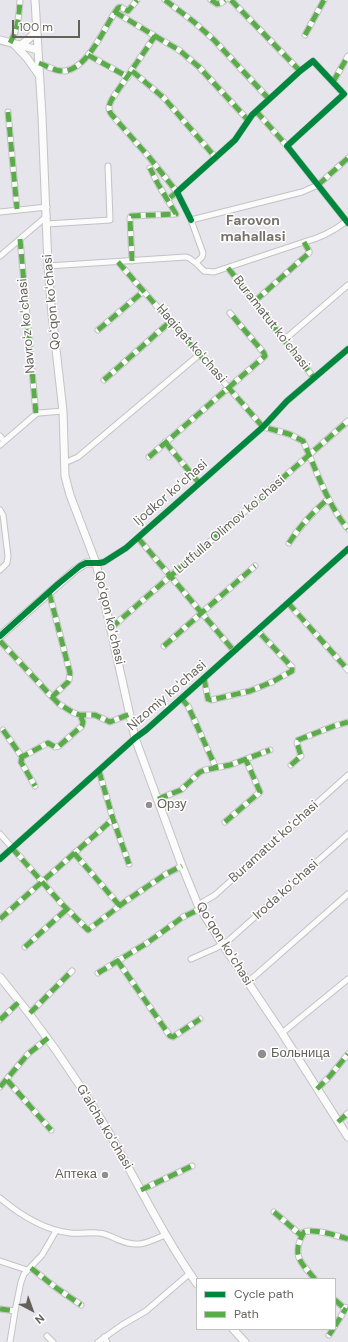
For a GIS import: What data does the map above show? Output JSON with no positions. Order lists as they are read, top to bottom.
{
  "streets": {
    "main road": ["Qoʻqon koʻchasi", "Ijodkor koʻchasi", "Gʻalcha koʻchasi"],
    "street": [
      "Buramatut koʻchasi",
      "Navroʻz koʻchasi",
      "Haqiqat koʻchasi",
      "Lutfulla Olimov koʻchasi",
      "Nizomiy koʻchasi",
      "Iroda koʻchasi"
    ]
  },
  "crossings": [
    ["Qoʻqon koʻchasi", "Buramatut koʻchasi"],
    ["Qoʻqon koʻchasi", "Ijodkor koʻchasi"],
    ["Qoʻqon koʻchasi", "Lutfulla Olimov koʻchasi"],
    ["Qoʻqon koʻchasi", "Nizomiy koʻchasi"],
    ["Qoʻqon koʻchasi", "Iroda koʻchasi"],
    ["Buramatut koʻchasi", "Ijodkor koʻchasi"],
    ["Haqiqat koʻchasi", "Ijodkor koʻchasi"]
  ],
  "districts": ["Farovon mahallasi"],
  "places": ["Орзу", "Больница", "Аптека"],
  "legend": ["Cycle path", "Path"],
  "scale_bar": "100 m",
  "north": "bottom right"
}
